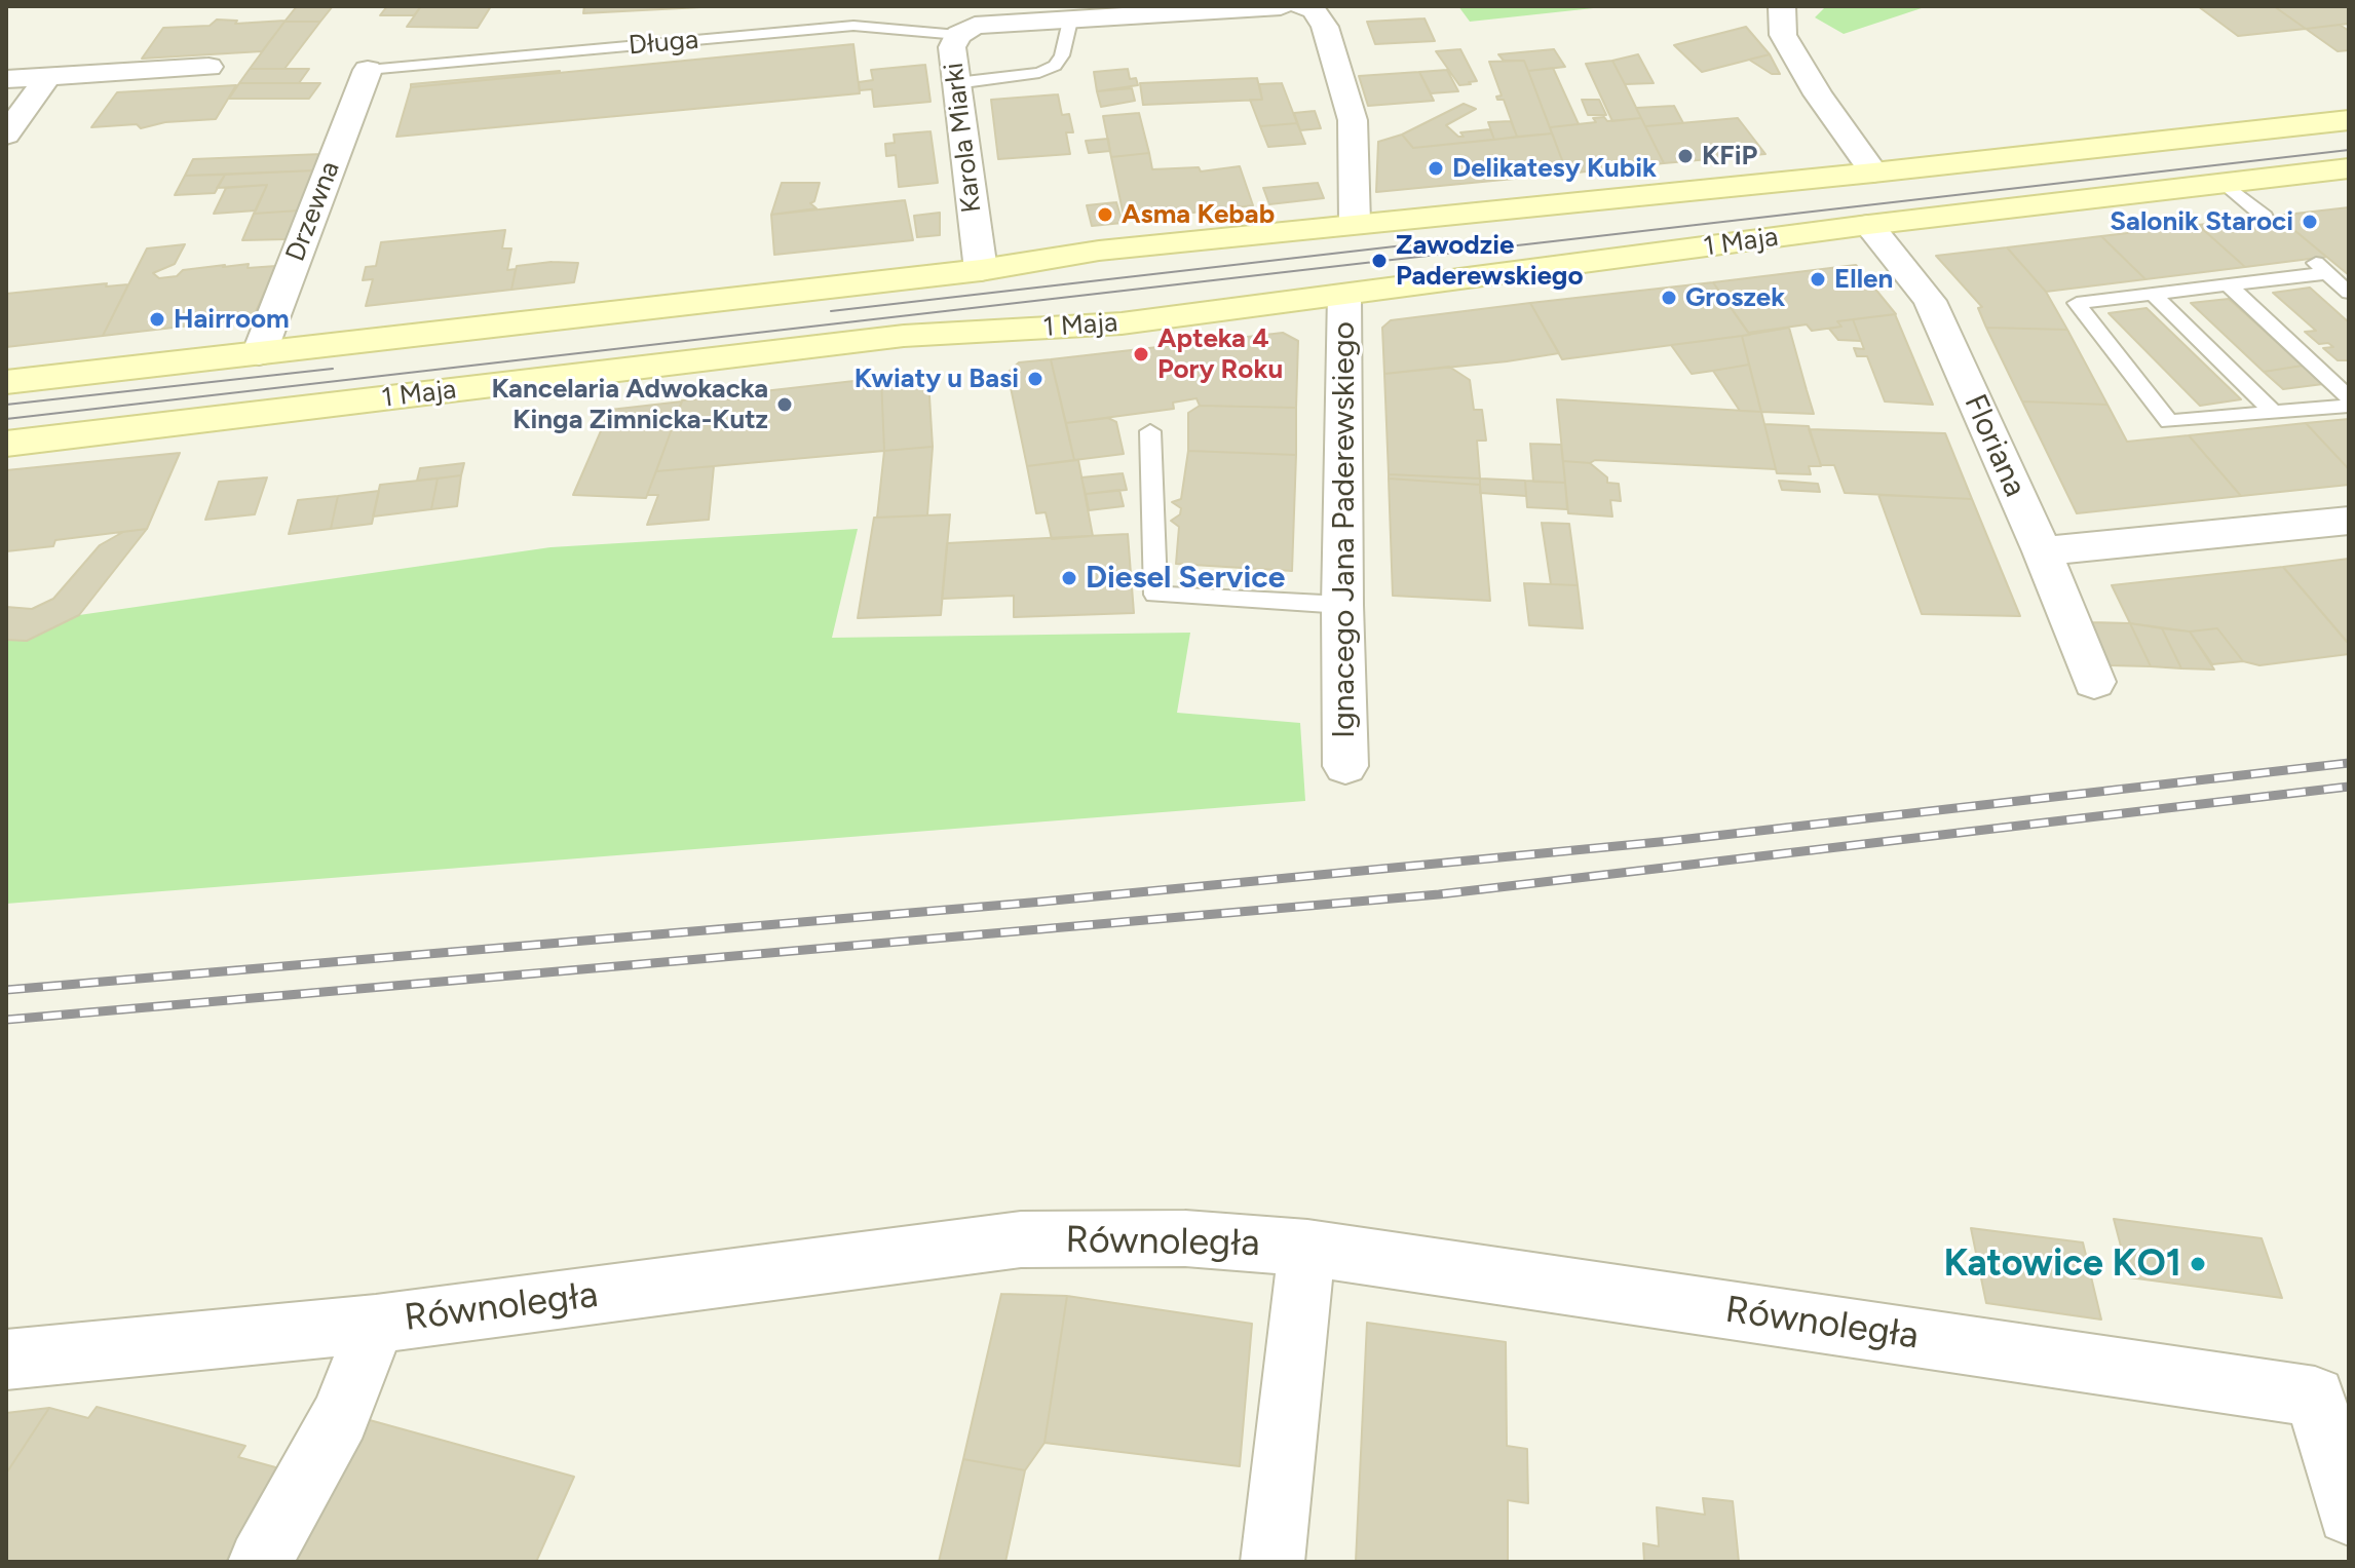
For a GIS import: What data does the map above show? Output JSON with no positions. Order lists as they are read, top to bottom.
{
  "streets": {
    "street": [
      "Karola Miarki",
      "Drzewna",
      "1 Maja",
      "Floriana",
      "Ignacego Jana Paderewskiego",
      "Równoległa"
    ],
    "lane": ["Długa"]
  },
  "crossings": [
    ["Długa", "Karola Miarki"],
    ["Długa", "Drzewna"],
    ["Karola Miarki", "1 Maja"],
    ["Drzewna", "1 Maja"],
    ["1 Maja", "Floriana"],
    ["1 Maja", "Ignacego Jana Paderewskiego"]
  ],
  "places": [
    "KFiP",
    "Delikatesy Kubik",
    "Asma Kebab",
    "Salonik Staroci",
    "Zawodzie Paderewskiego",
    "Ellen",
    "Groszek",
    "Hairroom",
    "Apteka 4 Pory Roku",
    "Kwiaty u Basi",
    "Kancelaria Adwokacka Kinga Zimnicka-Kutz",
    "Diesel Service",
    "Katowice KO1"
  ]
}
